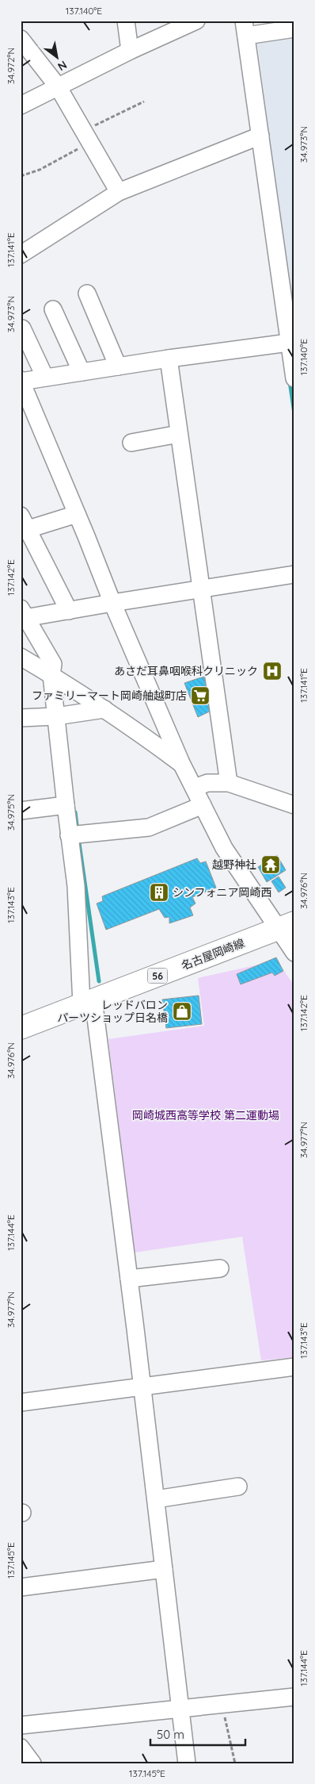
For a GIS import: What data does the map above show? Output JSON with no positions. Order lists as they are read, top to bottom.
{
  "streets": {
    "main road": ["名古屋岡崎線", "56"]
  },
  "parks": ["岡崎城西高等学校 第二運動場"],
  "places": {
    "hospital": ["あさだ耳鼻咽喉科クリニック"],
    "supermarket": ["ファミリーマート岡崎舳越町店"],
    "temple": ["越野神社"],
    "building": ["シンフォニア岡崎西"],
    "shop": ["レッドバロン パーツショップ日名橋"]
  },
  "scale_bar": "50 m",
  "north": "bottom right",
  "coordinates": [
    "137.140°E",
    "34.972°N",
    "34.973°N",
    "137.141°E",
    "137.142°E",
    "34.975°N",
    "34.976°N",
    "137.143°E",
    "34.977°N",
    "137.144°E",
    "137.145°E"
  ]
}
